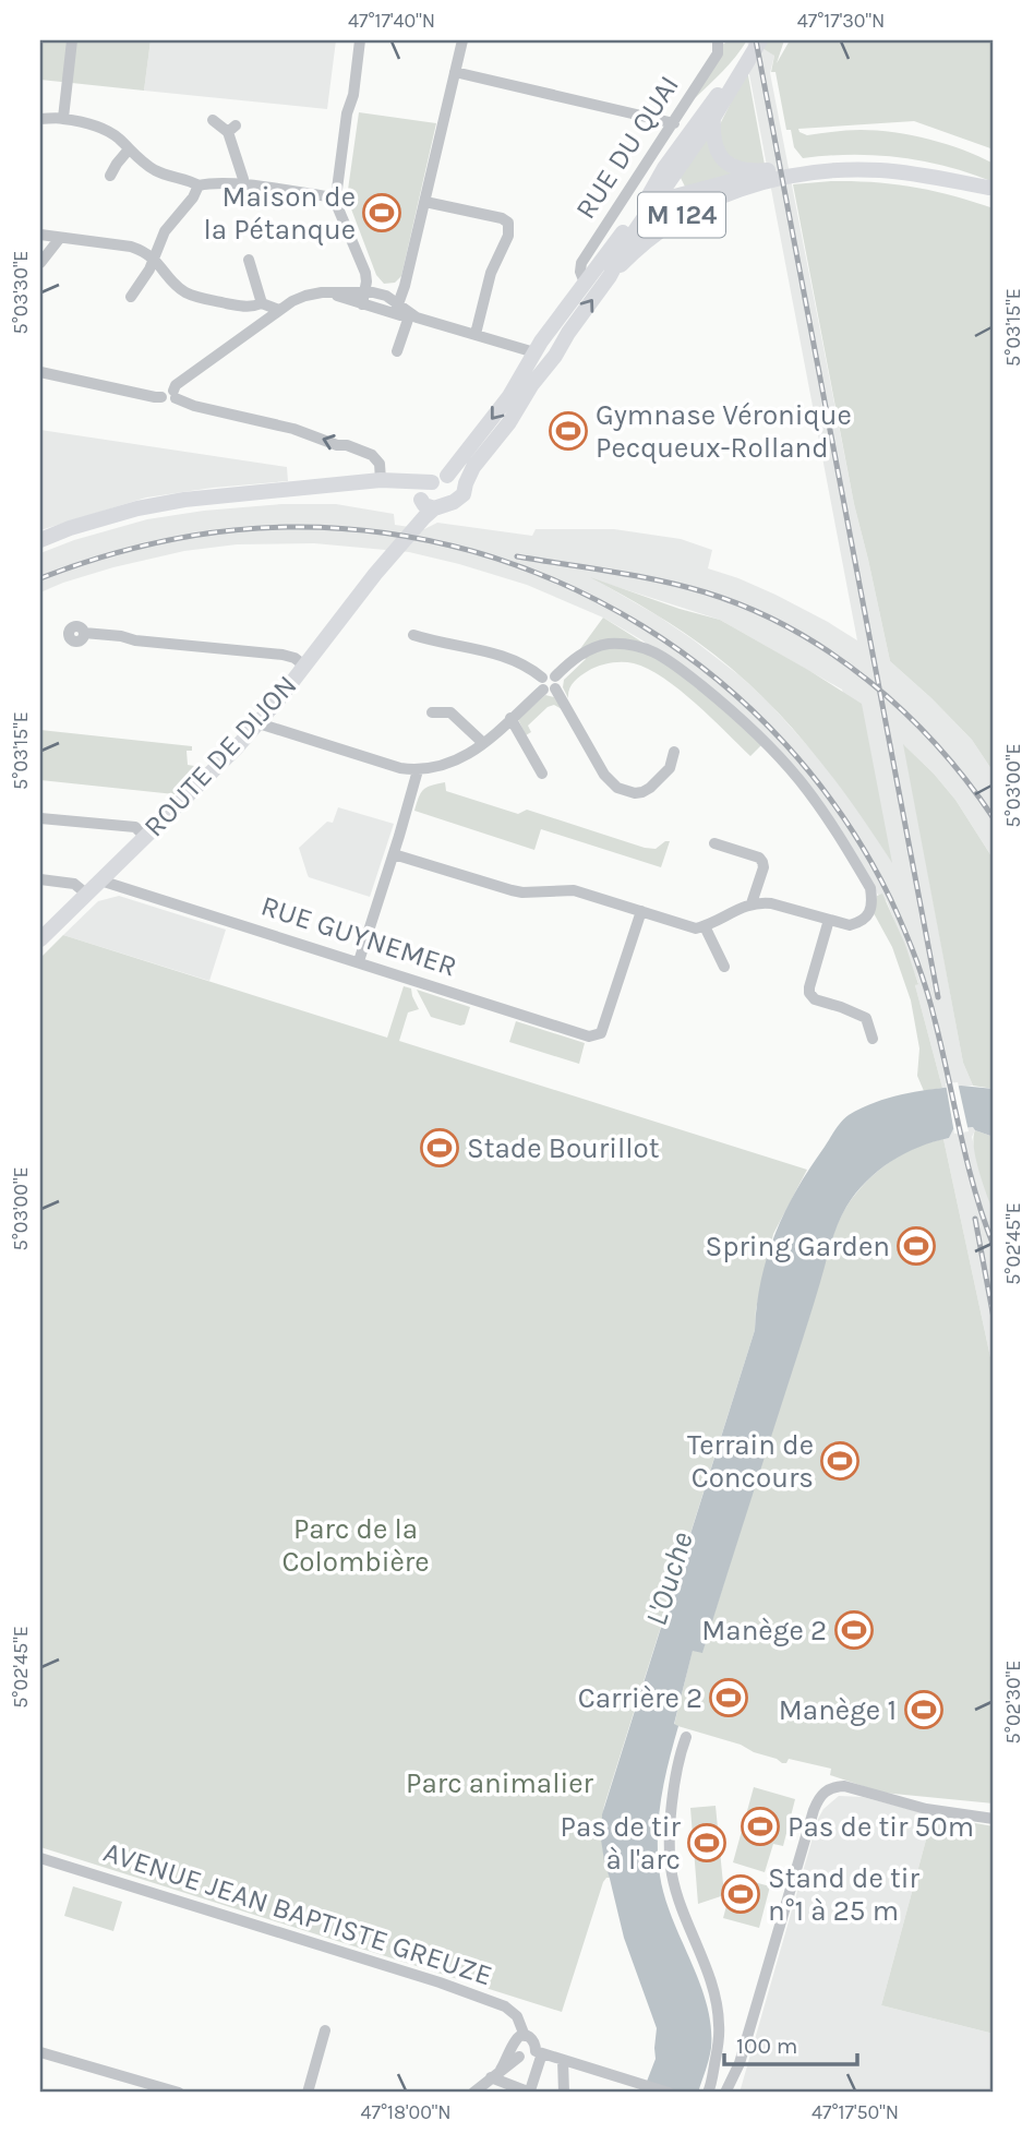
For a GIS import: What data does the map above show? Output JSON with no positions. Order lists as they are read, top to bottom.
{
  "streets": {
    "main road": ["M 124", "ROUTE DE DIJON"],
    "street": ["RUE DU QUAI", "RUE GUYNEMER", "AVENUE JEAN BAPTISTE GREUZE"]
  },
  "crossings": [
    ["ROUTE DE DIJON", "RUE GUYNEMER"]
  ],
  "water": ["L'Ouche"],
  "parks": ["Parc de la Colombière", "Parc animalier"],
  "places": {
    "sports": [
      "Maison de la Pétanque",
      "Gymnase Véronique Pecqueux-Rolland",
      "Stade Bourillot",
      "Spring Garden",
      "Terrain de Concours",
      "Manège 2",
      "Carrière 2",
      "Manège 1",
      "Pas de tir 50m",
      "Pas de tir à l'arc",
      "Stand de tir n°1 à 25 m"
    ]
  },
  "scale_bar": "100 m",
  "coordinates": [
    "47°17'40\"N",
    "47°17'30\"N",
    "5°03'30\"E",
    "5°03'15\"E",
    "5°03'00\"E",
    "5°02'45\"E",
    "5°02'30\"E",
    "47°18'00\"N",
    "47°17'50\"N"
  ]
}
